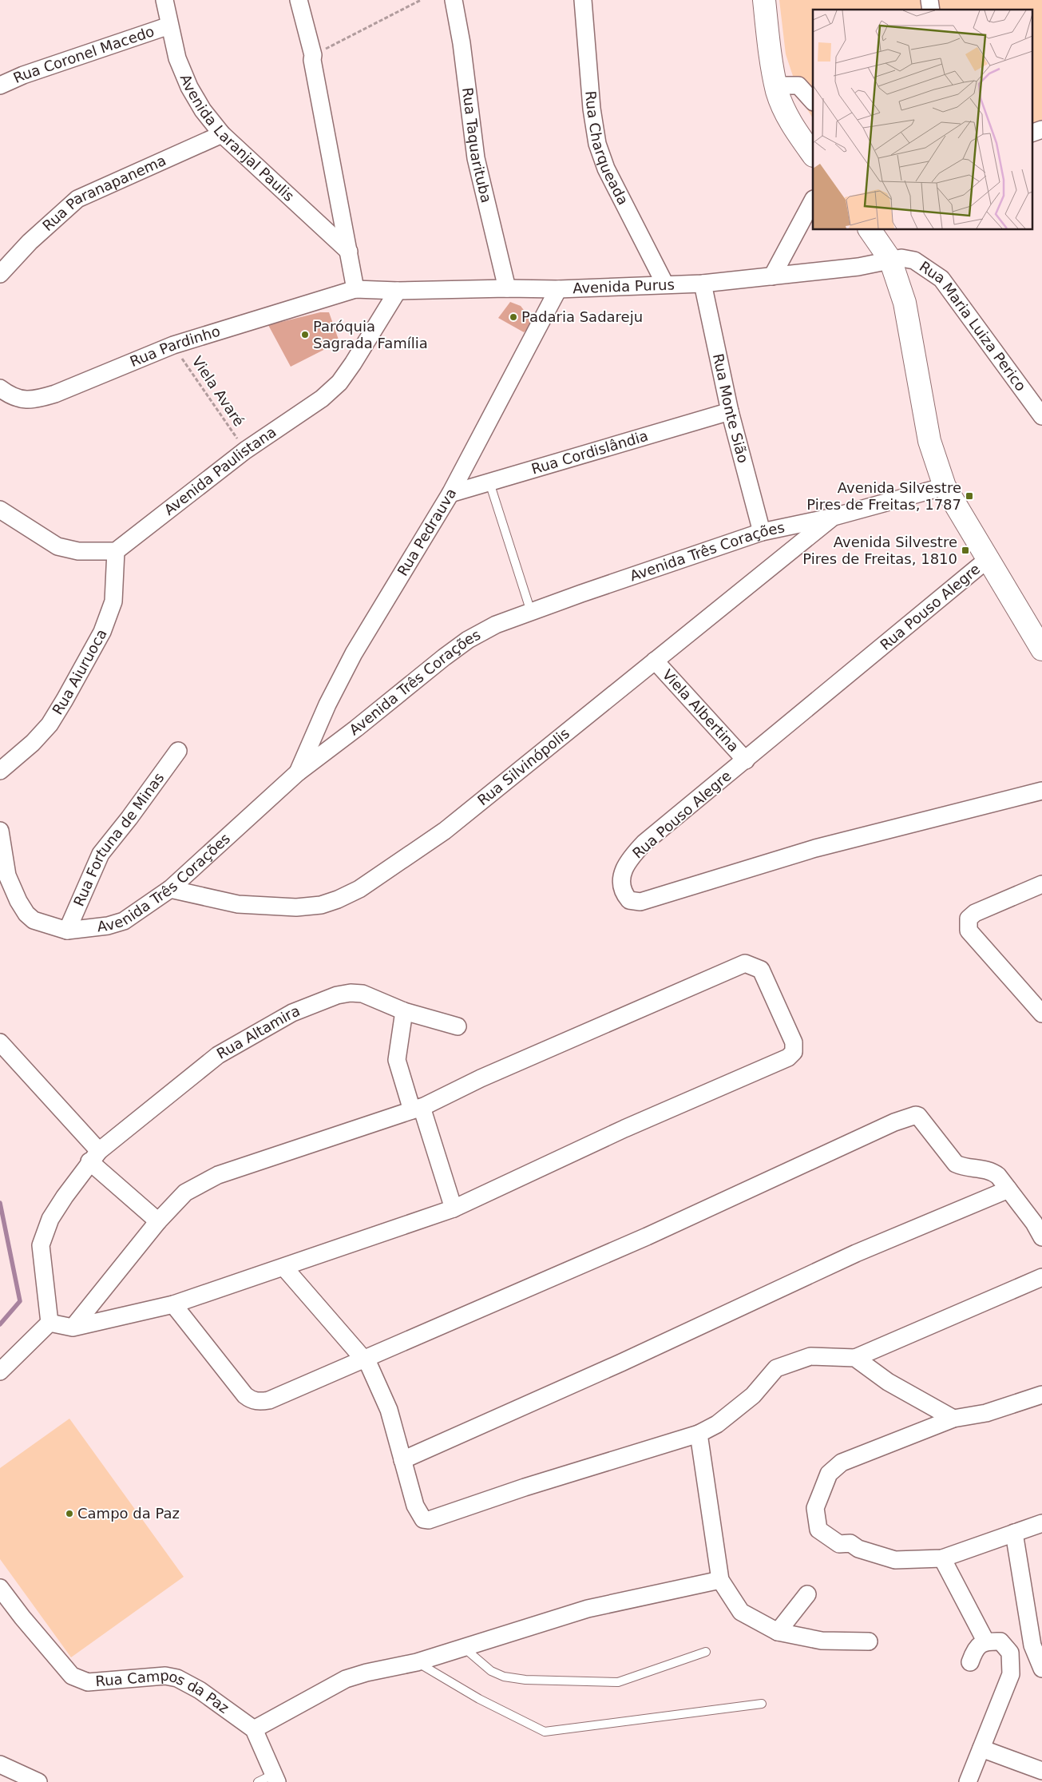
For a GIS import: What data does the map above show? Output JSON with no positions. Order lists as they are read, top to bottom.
{
  "streets": {
    "street": [
      "Rua Coronel Macedo",
      "Avenida Laranjal Paulis",
      "Rua Taquarituba",
      "Rua Charqueada",
      "Rua Paranapanema",
      "Avenida Purus",
      "Rua Maria Luiza Perico",
      "Rua Pardinho",
      "Rua Monte Sião",
      "Rua Cordislândia",
      "Avenida Paulistana",
      "Rua Pedrauva",
      "Avenida Três Corações",
      "Rua Pouso Alegre",
      "Rua Aiuruoca",
      "Viela Albertina",
      "Rua Silvinópolis",
      "Rua Fortuna de Minas",
      "Rua Altamira",
      "Rua Campos da Paz"
    ],
    "path": ["Viela Avaré"]
  },
  "crossings": [
    ["Rua Coronel Macedo", "Avenida Laranjal Paulis"],
    ["Avenida Laranjal Paulis", "Rua Paranapanema"],
    ["Rua Taquarituba", "Avenida Purus"],
    ["Rua Charqueada", "Avenida Purus"],
    ["Avenida Purus", "Rua Maria Luiza Perico"],
    ["Avenida Purus", "Rua Pardinho"],
    ["Avenida Purus", "Rua Monte Sião"],
    ["Avenida Purus", "Avenida Paulistana"],
    ["Avenida Purus", "Rua Pedrauva"],
    ["Rua Pardinho", "Viela Avaré"],
    ["Viela Avaré", "Avenida Paulistana"],
    ["Rua Monte Sião", "Rua Cordislândia"],
    ["Rua Monte Sião", "Avenida Três Corações"],
    ["Rua Cordislândia", "Rua Pedrauva"],
    ["Avenida Paulistana", "Rua Aiuruoca"],
    ["Rua Pedrauva", "Avenida Três Corações"],
    ["Avenida Três Corações", "Rua Silvinópolis"],
    ["Avenida Três Corações", "Rua Fortuna de Minas"],
    ["Rua Pouso Alegre", "Viela Albertina"],
    ["Viela Albertina", "Rua Silvinópolis"]
  ],
  "places": {
    "other": ["Padaria Sadareju", "Paróquia Sagrada Família", "Campo da Paz"],
    "transit": ["Avenida Silvestre Pires de Freitas, 1787", "Avenida Silvestre Pires de Freitas, 1810"]
  }
}
